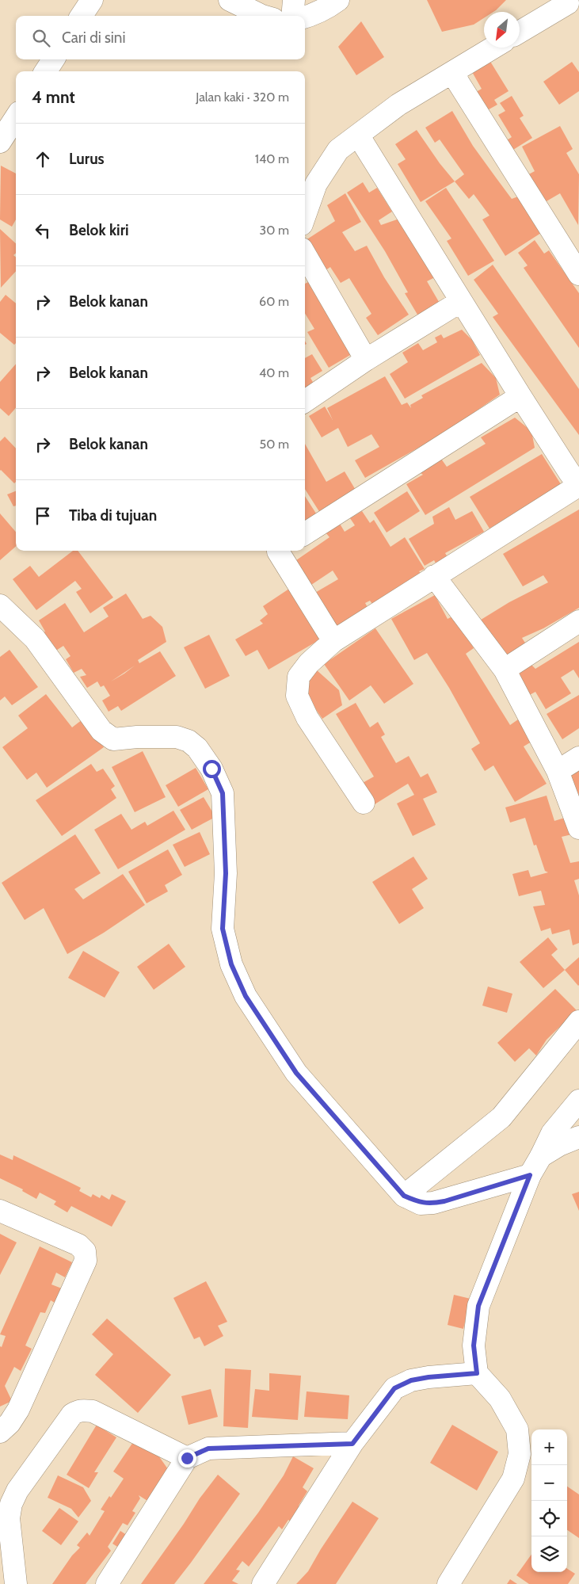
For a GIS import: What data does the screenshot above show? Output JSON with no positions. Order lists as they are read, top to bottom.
{
  "north": "bottom left",
  "page": {
    "search": "Cari di sini",
    "heading": ["4 mnt", "Jalan kaki · 320 m"],
    "list": [
      ["Lurus", "140 m"],
      ["Belok kiri", "30 m"],
      ["Belok kanan", "60 m"],
      ["Belok kanan", "40 m"],
      ["Belok kanan", "50 m"],
      "Tiba di tujuan"
    ],
    "map_buttons": ["+", "−"]
  }
}
